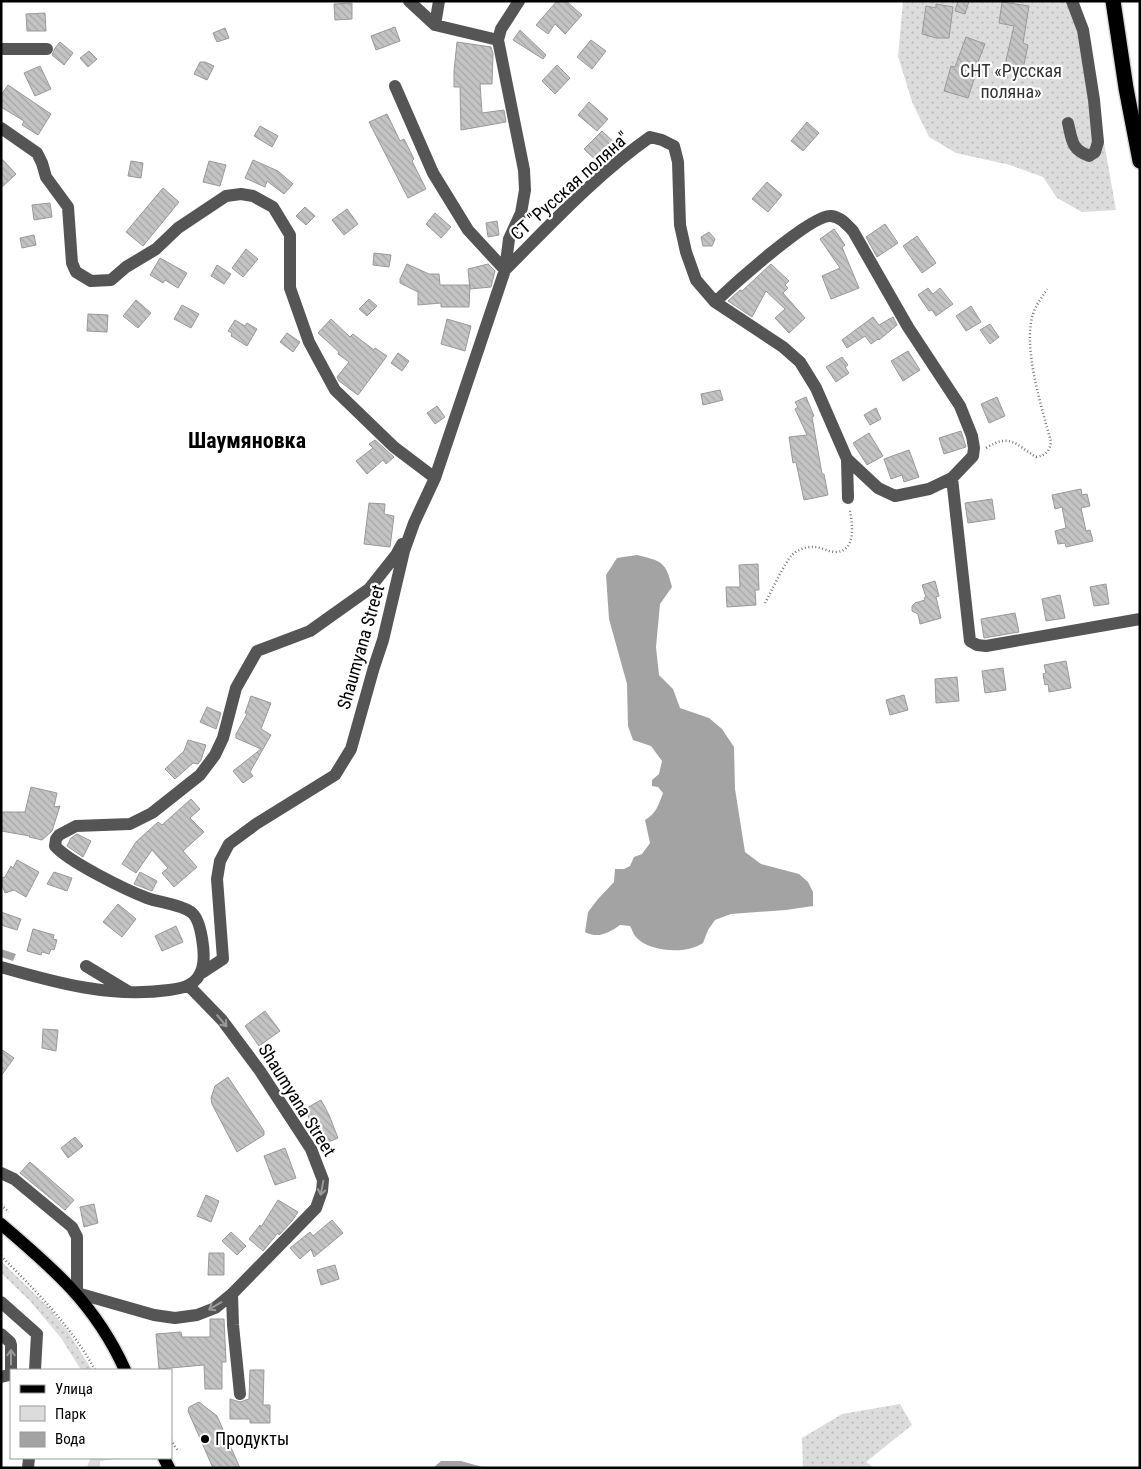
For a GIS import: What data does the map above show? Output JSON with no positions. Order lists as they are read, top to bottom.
{
  "streets": {
    "street": ["СТ \"Русская поляна\"", "Shaumyana Street"]
  },
  "crossings": [
    ["СТ \"Русская поляна\"", "Shaumyana Street"]
  ],
  "districts": ["Шаумяновка"],
  "parks": ["СНТ «Русская поляна»"],
  "places": ["Продукты"],
  "legend": ["Улица", "Парк", "Вода"]
}
